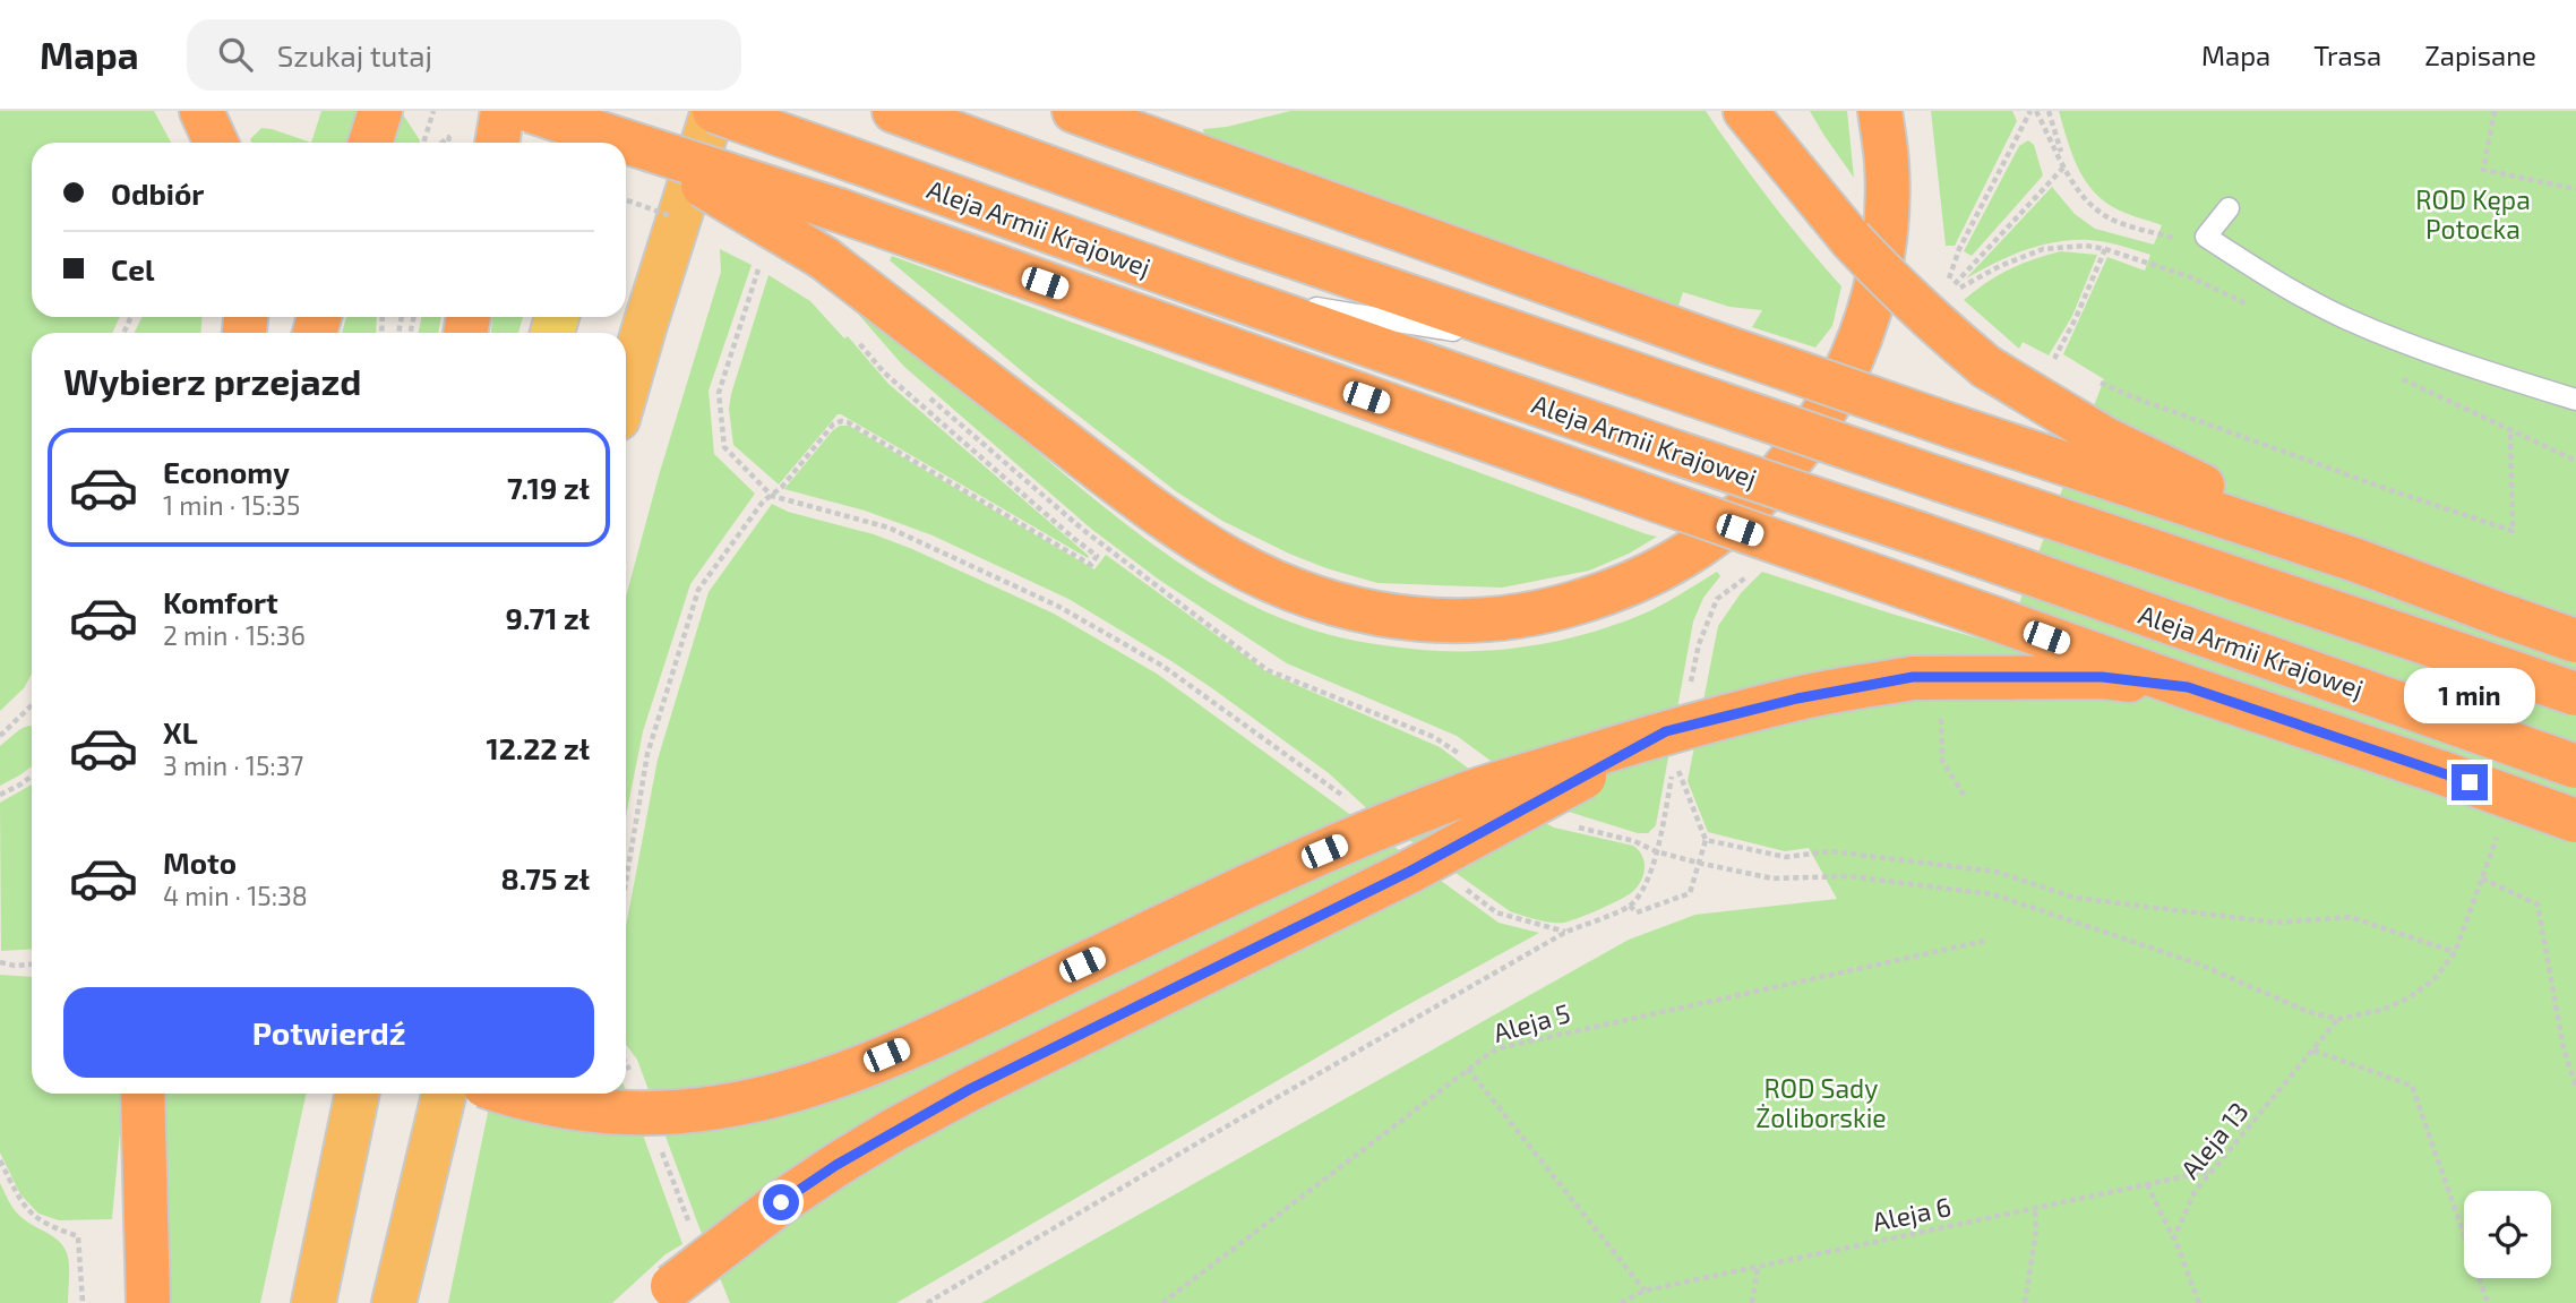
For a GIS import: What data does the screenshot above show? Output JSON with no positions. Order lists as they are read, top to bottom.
{
  "streets": {
    "highway": ["Aleja Armii Krajowej"],
    "path": ["Aleja 5", "Aleja 13", "Aleja 6"]
  },
  "crossings": [
    ["Aleja 13", "Aleja 6"]
  ],
  "parks": ["ROD Kępa Potocka", "ROD Sady Żoliborskie"],
  "page": {
    "header": "Mapa",
    "search": "Szukaj tutaj",
    "nav": ["Mapa", "Trasa", "Zapisane"],
    "banner": ["Odbiór", "Cel"],
    "heading": "Wybierz przejazd",
    "list": [
      {
        "name": "Economy",
        "note": "1 min · 15:35",
        "value": "7.19 zł"
      },
      {
        "name": "Komfort",
        "note": "2 min · 15:36",
        "value": "9.71 zł"
      },
      {
        "name": "XL",
        "note": "3 min · 15:37",
        "value": "12.22 zł"
      },
      {
        "name": "Moto",
        "note": "4 min · 15:38",
        "value": "8.75 zł"
      }
    ],
    "bubble": "1 min",
    "buttons": "Potwierdź"
  }
}
